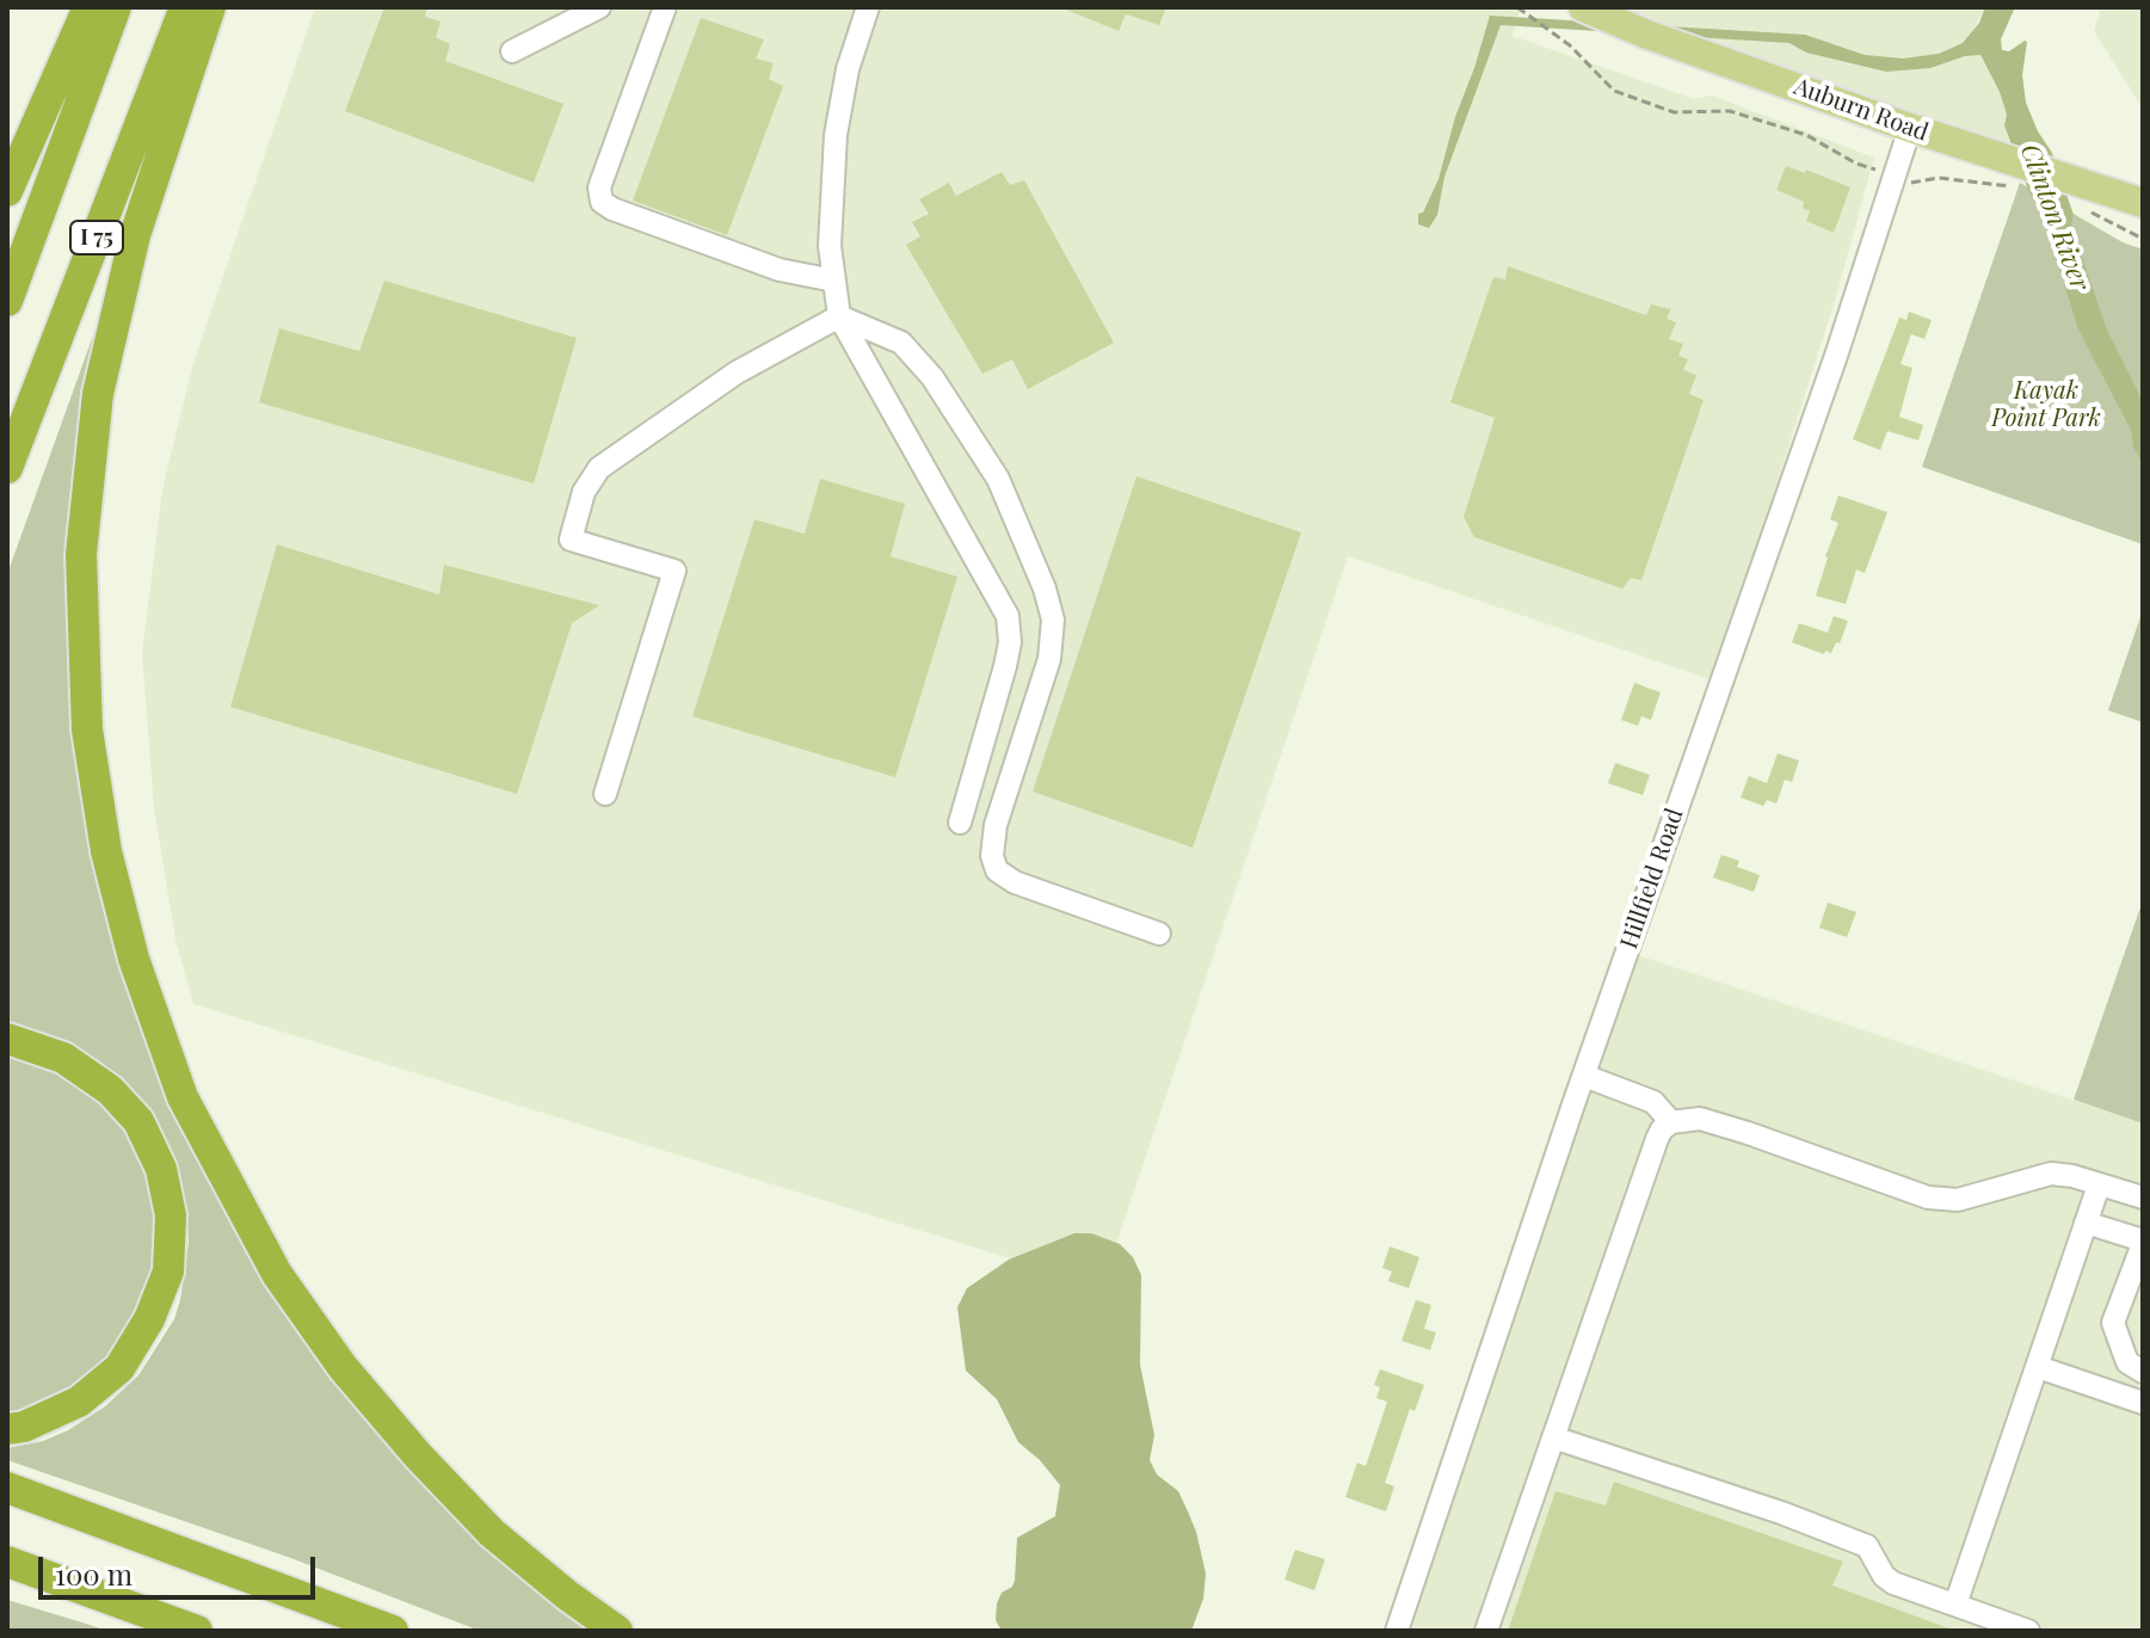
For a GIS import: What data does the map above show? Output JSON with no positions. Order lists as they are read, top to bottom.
{
  "streets": {
    "highway": ["I 75"],
    "main road": ["Auburn Road"],
    "street": ["Hillfield Road"]
  },
  "crossings": [
    ["Auburn Road", "Hillfield Road"]
  ],
  "water": ["Clinton River"],
  "parks": ["Kayak Point Park"],
  "scale_bar": "100 m"
}
